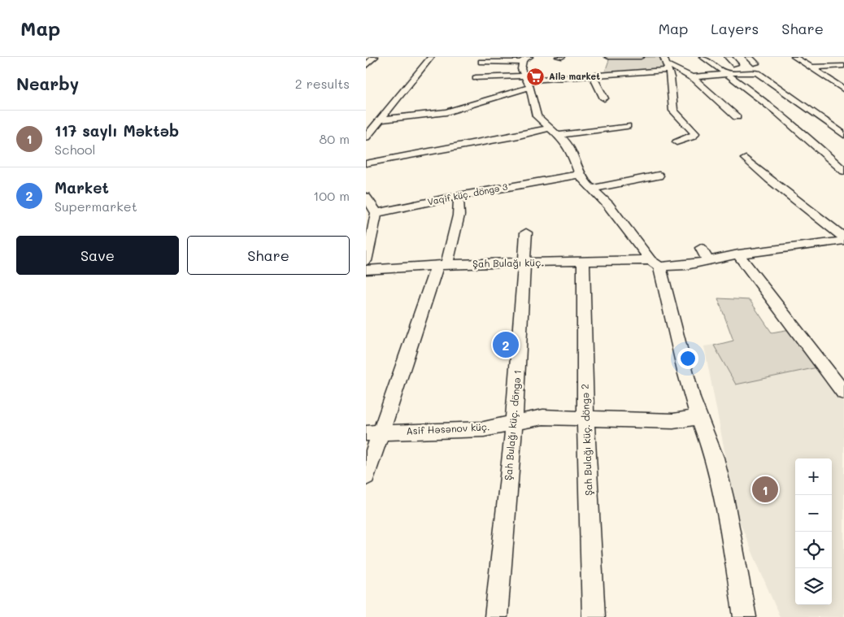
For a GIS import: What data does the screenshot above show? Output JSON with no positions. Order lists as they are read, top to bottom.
{
  "streets": {
    "street": [
      "Vaqif küç. döngə 3",
      "Şah Bulağı küç.",
      "Şah Bulağı küç. döngə 1",
      "Asif Həsənov küç.",
      "Şah Bulağı küç. döngə 2"
    ]
  },
  "crossings": [
    ["Şah Bulağı küç.", "Şah Bulağı küç. döngə 1"],
    ["Şah Bulağı küç.", "Şah Bulağı küç. döngə 2"],
    ["Şah Bulağı küç. döngə 1", "Asif Həsənov küç."],
    ["Asif Həsənov küç.", "Şah Bulağı küç. döngə 2"]
  ],
  "places": {
    "supermarket": ["Ailә market"]
  },
  "page": {
    "header": "Map",
    "nav": ["Map", "Layers", "Share"],
    "heading": ["Nearby", "2 results"],
    "list": [
      {
        "mark": "1",
        "name": "117 saylı Məktəb",
        "note": "School",
        "value": "80 m"
      },
      {
        "mark": "2",
        "name": "Market",
        "note": "Supermarket",
        "value": "100 m"
      }
    ],
    "buttons": ["Save", "Share"],
    "pins": ["2", "1"],
    "map_buttons": ["+", "−"]
  }
}
